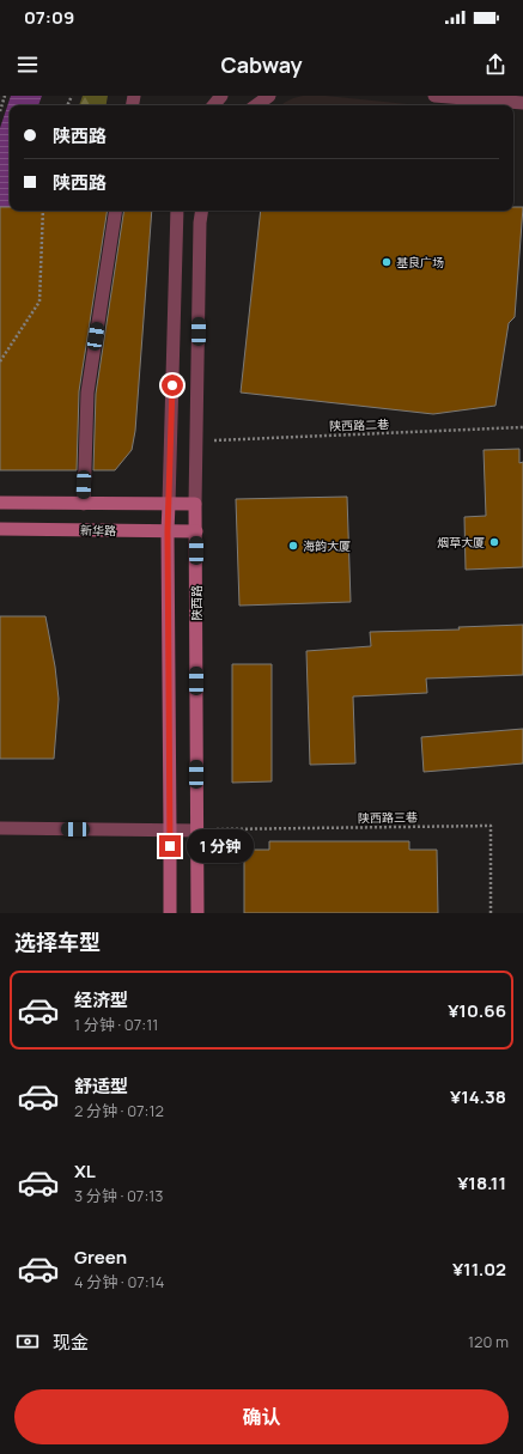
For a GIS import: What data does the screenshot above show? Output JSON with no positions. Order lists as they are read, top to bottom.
{
  "streets": {
    "main road": ["新华路", "陕西路"],
    "path": ["陕西路二巷", "陕西路三巷"]
  },
  "crossings": [
    ["陕西路二巷", "陕西路"],
    ["新华路", "陕西路"],
    ["陕西路", "陕西路三巷"]
  ],
  "places": ["基良广场", "烟草大厦", "海韵大厦"],
  "page": {
    "status": "07:09",
    "header": "Cabway",
    "banner": ["陕西路", "陕西路"],
    "bubble": "1 分钟",
    "heading": "选择车型",
    "list": [
      {
        "name": "经济型",
        "note": "1 分钟 · 07:11",
        "value": "¥10.66"
      },
      {
        "name": "舒适型",
        "note": "2 分钟 · 07:12",
        "value": "¥14.38"
      },
      {
        "name": "XL",
        "note": "3 分钟 · 07:13",
        "value": "¥18.11"
      },
      {
        "name": "Green",
        "note": "4 分钟 · 07:14",
        "value": "¥11.02"
      }
    ],
    "pay": ["现金", "120 m"],
    "buttons": "确认"
  }
}
